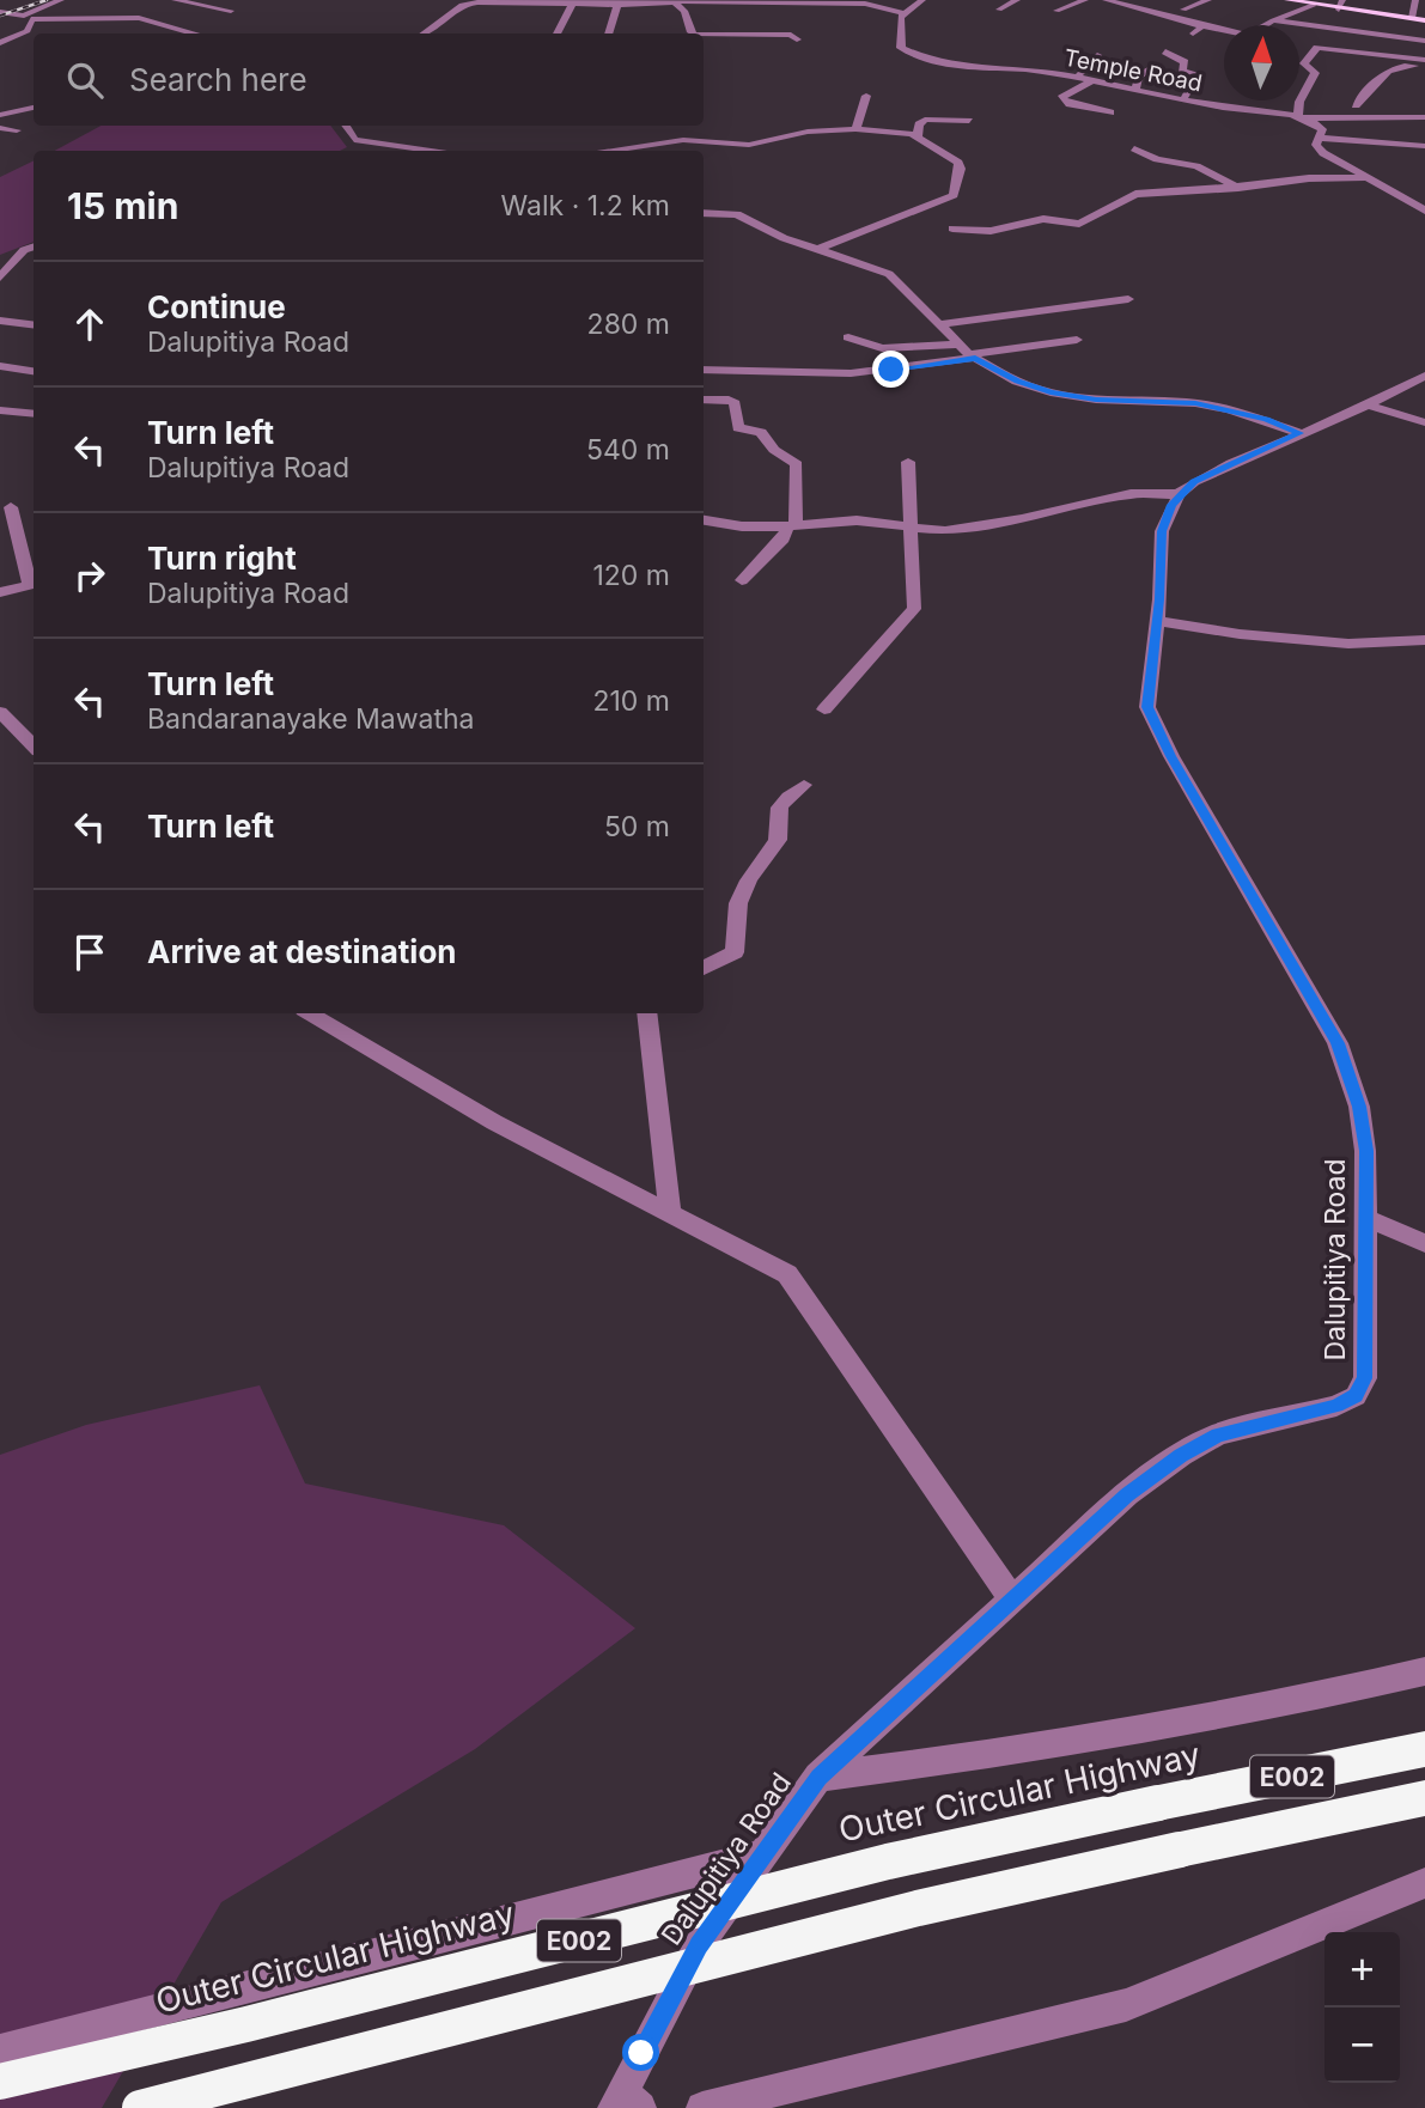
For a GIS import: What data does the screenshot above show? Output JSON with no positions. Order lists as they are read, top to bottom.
{
  "streets": {
    "highway": ["E002", "Outer Circular Highway"],
    "street": ["Temple Road", "Dalupitiya Road"]
  },
  "north": "top",
  "page": {
    "search": "Search here",
    "heading": ["15 min", "Walk · 1.2 km"],
    "list": [
      ["Continue", "Dalupitiya Road", "280 m"],
      ["Turn left", "Dalupitiya Road", "540 m"],
      ["Turn right", "Dalupitiya Road", "120 m"],
      ["Turn left", "Bandaranayake Mawatha", "210 m"],
      ["Turn left", "50 m"],
      "Arrive at destination"
    ],
    "map_buttons": ["+", "−"]
  }
}
